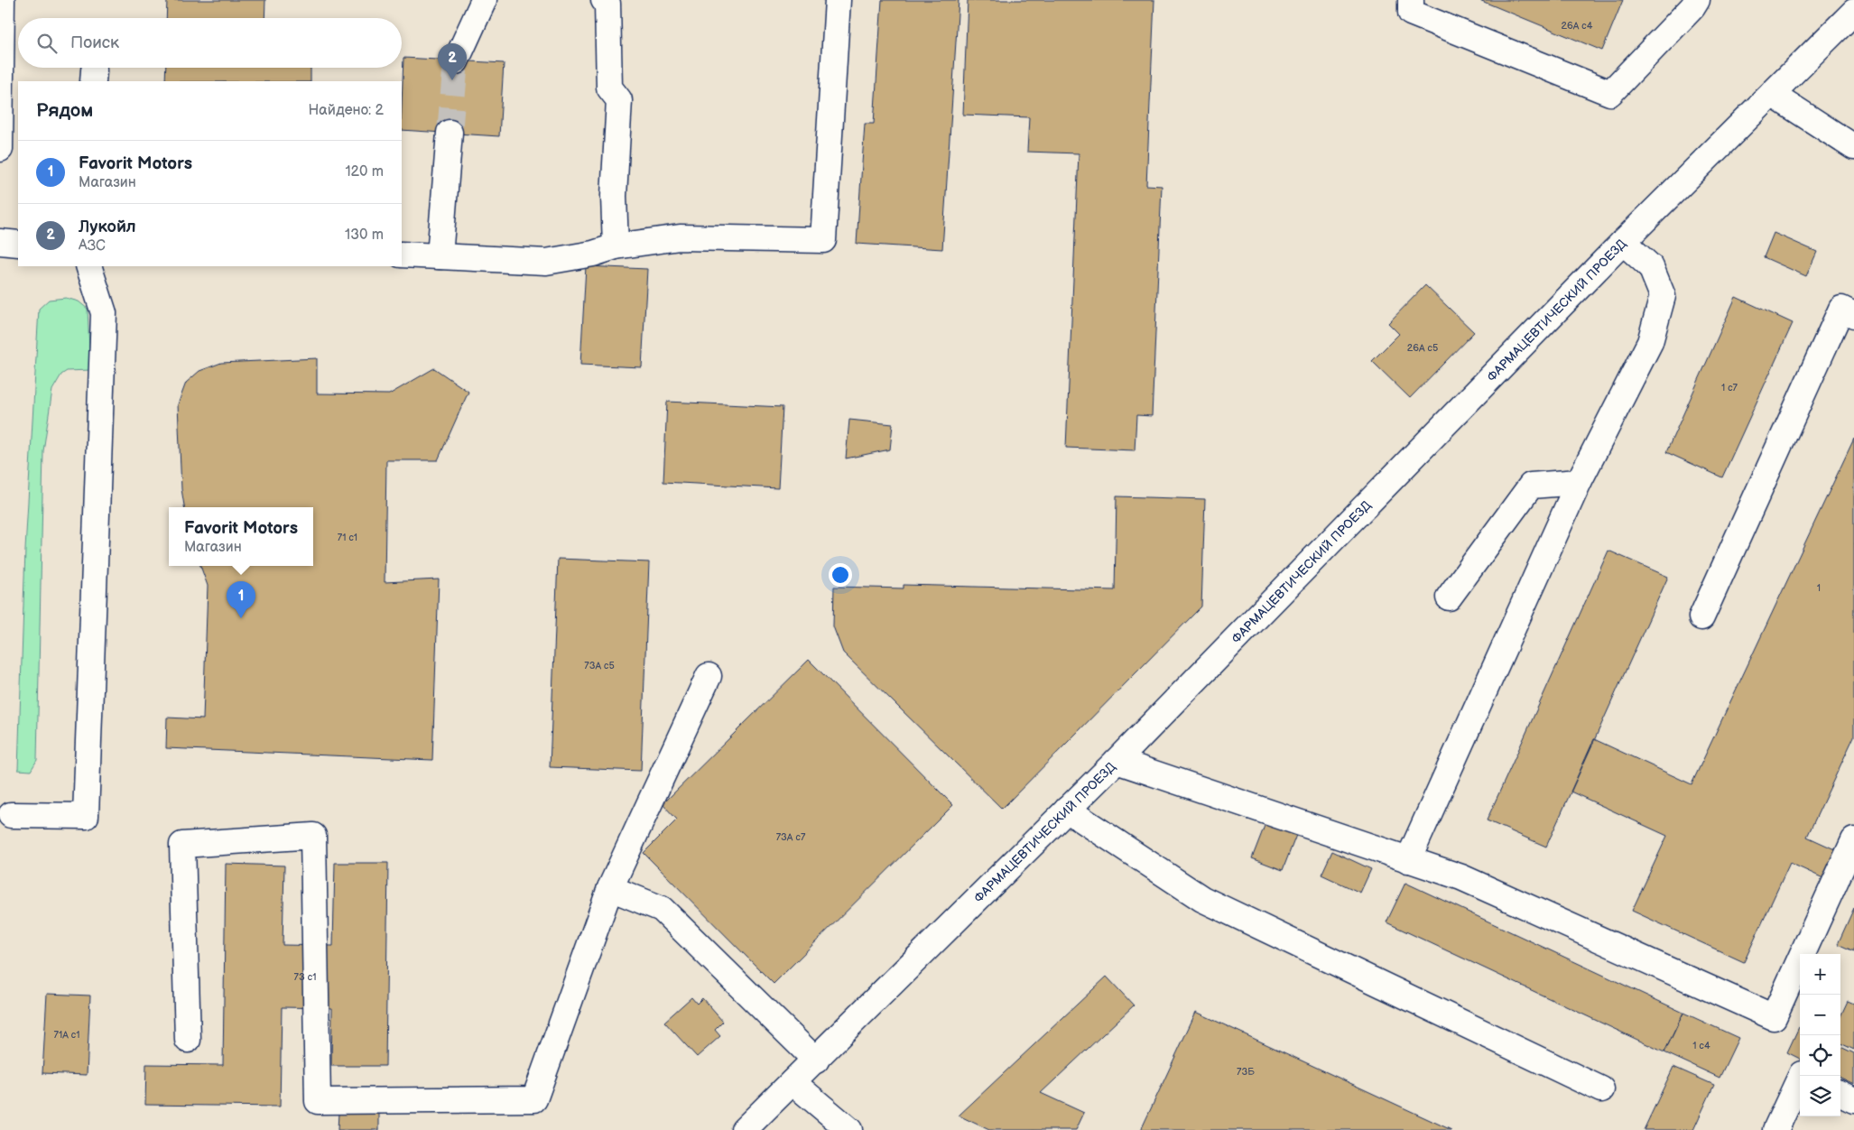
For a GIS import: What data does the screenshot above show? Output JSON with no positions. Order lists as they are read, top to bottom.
{
  "streets": {
    "street": ["ФАРМАЦЕВТИЧЕСКИЙ ПРОЕЗД"]
  },
  "house_numbers": [
    "26А с4",
    "26А с5",
    "1 с7",
    "71 с1",
    "1",
    "73А с5",
    "73А с7",
    "73 с1",
    "71А с1",
    "1 с4",
    "73Б"
  ],
  "page": {
    "search": "Поиск",
    "pins": ["2", "1"],
    "heading": ["Рядом", "Найдено: 2"],
    "list": [
      {
        "mark": "1",
        "name": "Favorit Motors",
        "note": "Магазин",
        "value": "120 m"
      },
      {
        "mark": "2",
        "name": "Лукойл",
        "note": "АЗС",
        "value": "130 m"
      }
    ],
    "popup": ["Favorit Motors", "Магазин"],
    "map_buttons": ["+", "−"]
  }
}
